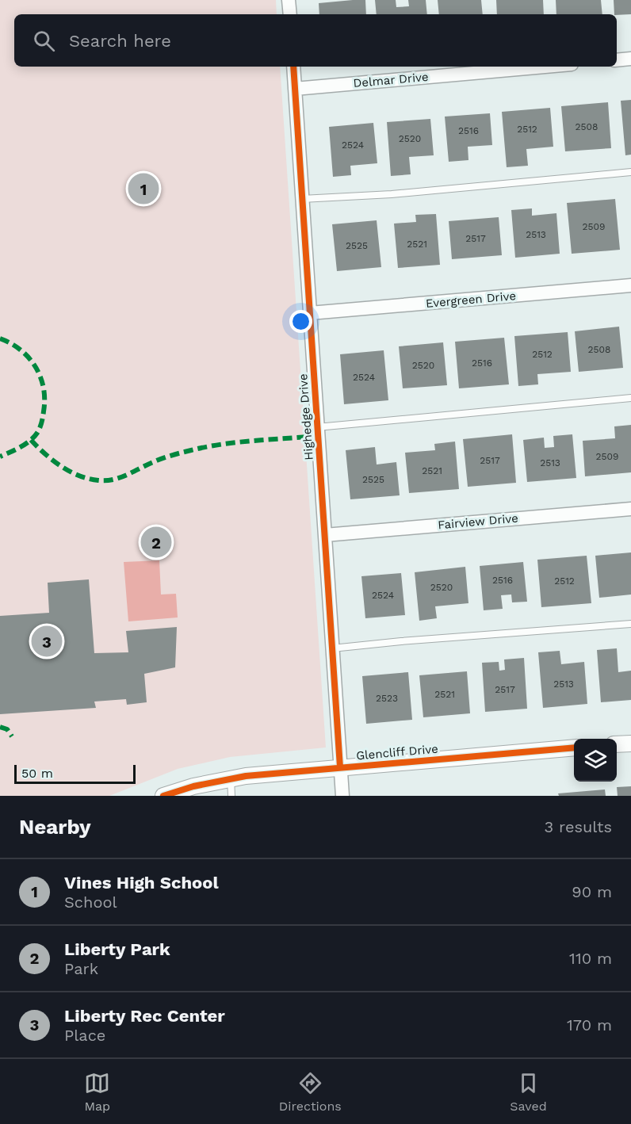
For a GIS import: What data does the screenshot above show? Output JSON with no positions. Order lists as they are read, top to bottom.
{
  "streets": {
    "street": [
      "Delmar Drive",
      "Evergreen Drive",
      "Highedge Drive",
      "Fairview Drive",
      "Glencliff Drive"
    ]
  },
  "crossings": [
    ["Delmar Drive", "Highedge Drive"],
    ["Evergreen Drive", "Highedge Drive"],
    ["Highedge Drive", "Fairview Drive"],
    ["Highedge Drive", "Glencliff Drive"]
  ],
  "house_numbers": [
    "2508",
    "2512",
    "2516",
    "2520",
    "2524",
    "2509",
    "2513",
    "2517",
    "2521",
    "2525",
    "2508",
    "2512",
    "2516",
    "2520",
    "2524",
    "2509",
    "2517",
    "2513",
    "2521",
    "2525",
    "2516",
    "2512",
    "2520",
    "2524",
    "2513",
    "2517",
    "2521",
    "2523"
  ],
  "scale_bar": "50 m",
  "page": {
    "search": "Search here",
    "pins": ["1", "2", "3"],
    "scale": "50 m",
    "heading": ["Nearby", "3 results"],
    "list": [
      {
        "mark": "1",
        "name": "Vines High School",
        "note": "School",
        "value": "90 m"
      },
      {
        "mark": "2",
        "name": "Liberty Park",
        "note": "Park",
        "value": "110 m"
      },
      {
        "mark": "3",
        "name": "Liberty Rec Center",
        "note": "Place",
        "value": "170 m"
      }
    ],
    "nav": ["Map", "Directions", "Saved"]
  }
}
